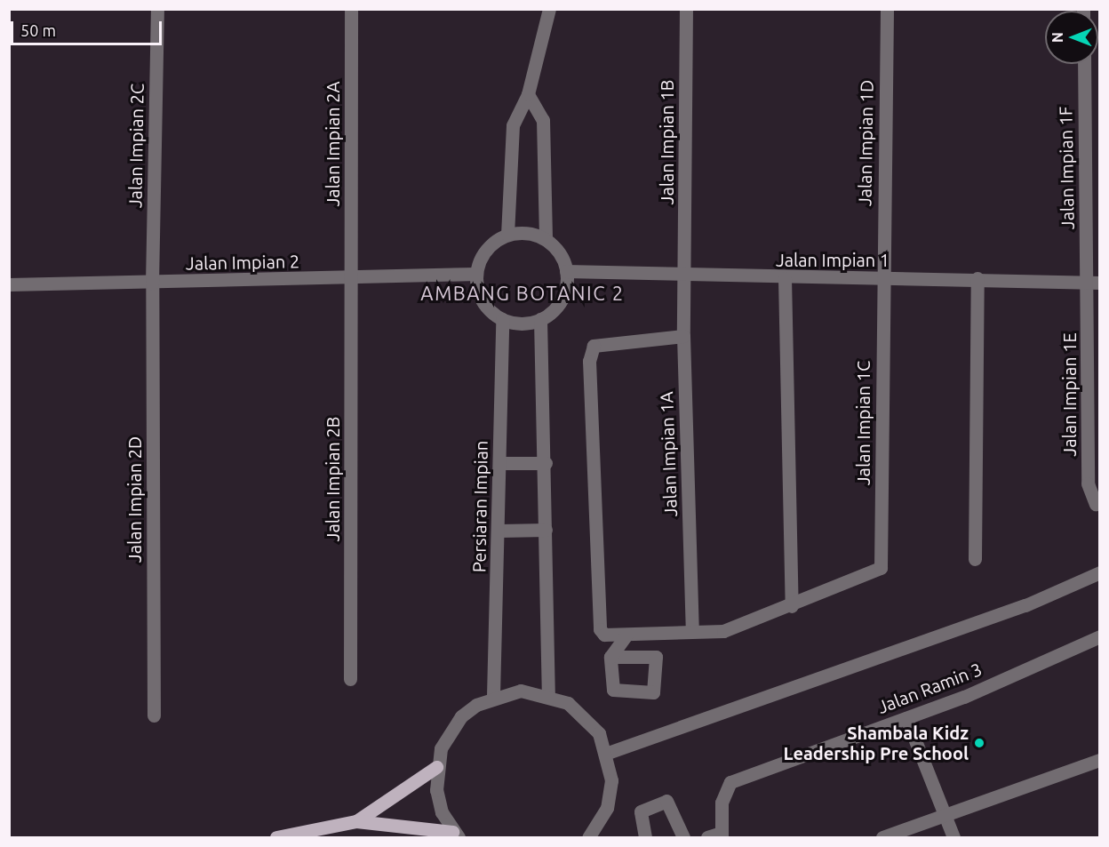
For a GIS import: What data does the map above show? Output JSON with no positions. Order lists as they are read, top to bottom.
{
  "streets": {
    "street": [
      "Jalan Impian 1B",
      "Jalan Impian 1D",
      "Jalan Impian 2A",
      "Jalan Impian 2C",
      "Jalan Impian 1F",
      "Jalan Impian 1",
      "Jalan Impian 2",
      "Jalan Impian 1E",
      "Jalan Impian 1C",
      "Jalan Impian 1A",
      "Jalan Impian 2B",
      "Jalan Impian 2D",
      "Persiaran Impian",
      "Jalan Ramin 3"
    ]
  },
  "crossings": [
    ["Jalan Impian 1B", "Jalan Impian 1"],
    ["Jalan Impian 1B", "Jalan Impian 1A"],
    ["Jalan Impian 1D", "Jalan Impian 1"],
    ["Jalan Impian 1D", "Jalan Impian 1C"],
    ["Jalan Impian 2A", "Jalan Impian 2"],
    ["Jalan Impian 2A", "Jalan Impian 2B"],
    ["Jalan Impian 2C", "Jalan Impian 2"],
    ["Jalan Impian 2C", "Jalan Impian 2D"],
    ["Jalan Impian 1F", "Jalan Impian 1"],
    ["Jalan Impian 1F", "Jalan Impian 1E"],
    ["Jalan Impian 1", "Jalan Impian 2"],
    ["Jalan Impian 1", "Jalan Impian 1E"],
    ["Jalan Impian 1", "Jalan Impian 1C"],
    ["Jalan Impian 1", "Jalan Impian 1A"],
    ["Jalan Impian 1", "Persiaran Impian"],
    ["Jalan Impian 2", "Jalan Impian 2B"],
    ["Jalan Impian 2", "Jalan Impian 2D"],
    ["Jalan Impian 2", "Persiaran Impian"]
  ],
  "districts": ["AMBANG BOTANIC 2"],
  "places": ["Shambala Kidz Leadership Pre School"],
  "scale_bar": "50 m",
  "north": "left"
}
